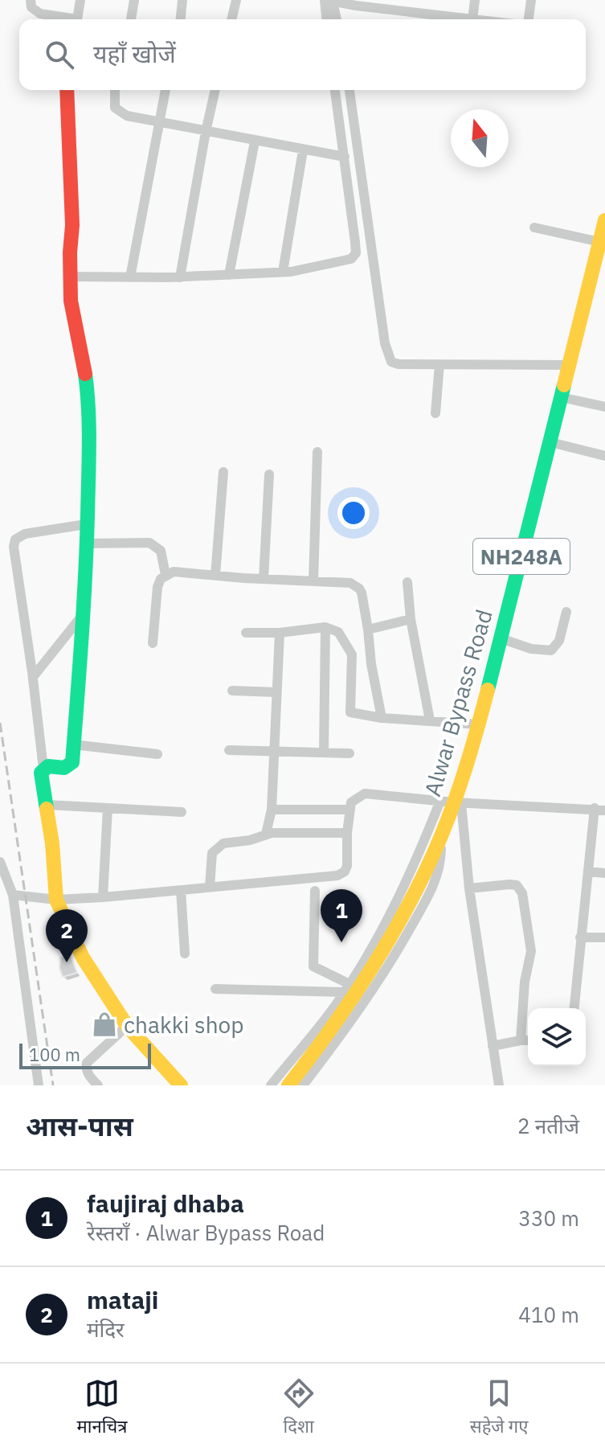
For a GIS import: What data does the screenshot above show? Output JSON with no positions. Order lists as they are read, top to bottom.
{
  "streets": {
    "main road": ["NH248A", "Alwar Bypass Road"]
  },
  "places": {
    "shop": ["chakki shop"]
  },
  "scale_bar": "100 m",
  "north": "top",
  "page": {
    "search": "यहाँ खोजें",
    "pins": ["1", "2"],
    "scale": "100 m",
    "heading": ["आस-पास", "2 नतीजे"],
    "list": [
      {
        "mark": "1",
        "name": "faujiraj dhaba",
        "note": "रेस्तराँ · Alwar Bypass Road",
        "value": "330 m"
      },
      {
        "mark": "2",
        "name": "mataji",
        "note": "मंदिर",
        "value": "410 m"
      }
    ],
    "nav": ["मानचित्र", "दिशा", "सहेजे गए"]
  }
}
